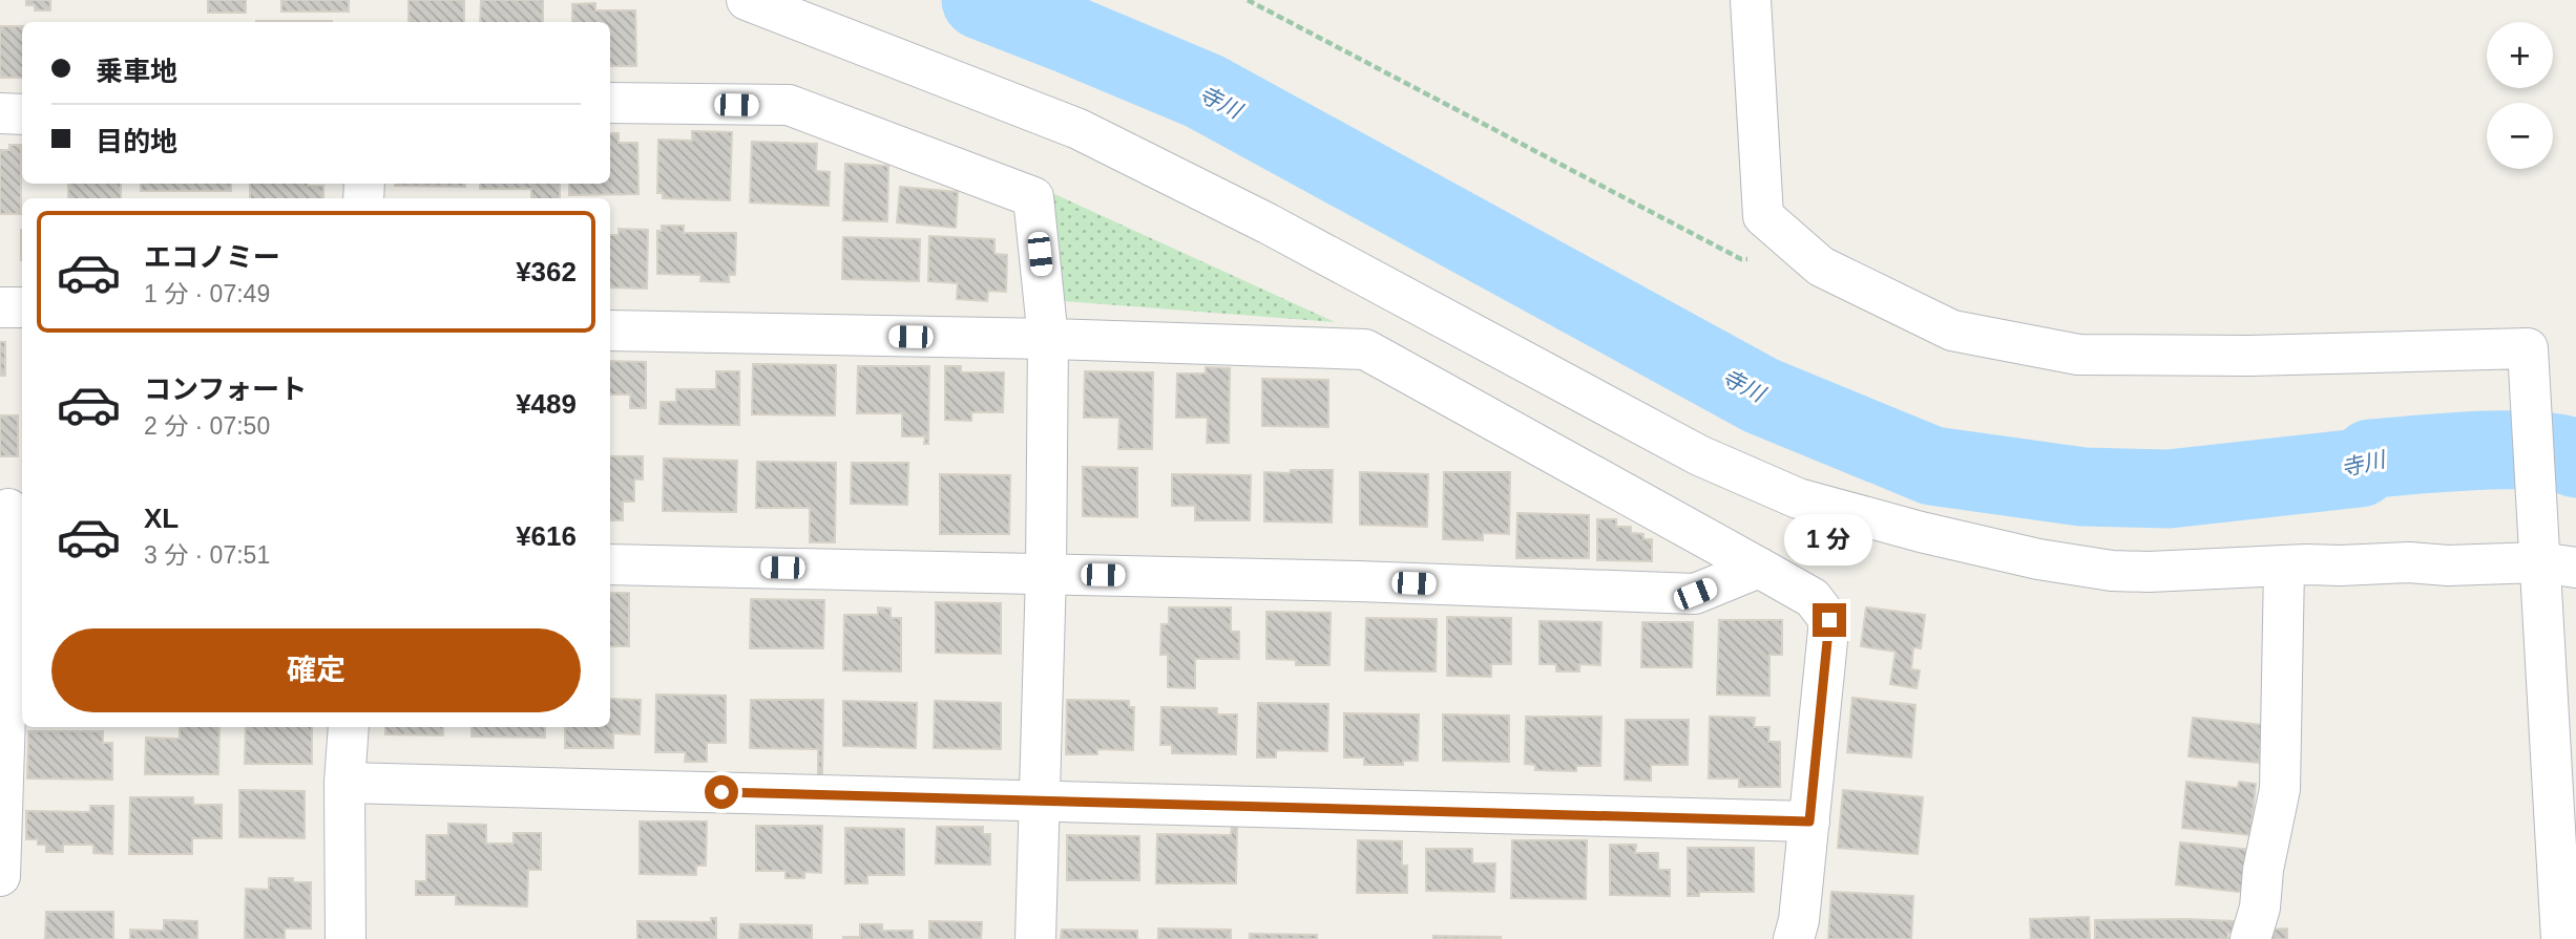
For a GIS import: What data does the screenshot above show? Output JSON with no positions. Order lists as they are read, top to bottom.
{
  "water": ["寺川"],
  "page": {
    "map_buttons": ["+", "−"],
    "banner": ["乗車地", "目的地"],
    "list": [
      {
        "name": "エコノミー",
        "note": "1 分 · 07:49",
        "value": "¥362"
      },
      {
        "name": "コンフォート",
        "note": "2 分 · 07:50",
        "value": "¥489"
      },
      {
        "name": "XL",
        "note": "3 分 · 07:51",
        "value": "¥616"
      }
    ],
    "bubble": "1 分",
    "buttons": "確定"
  }
}
